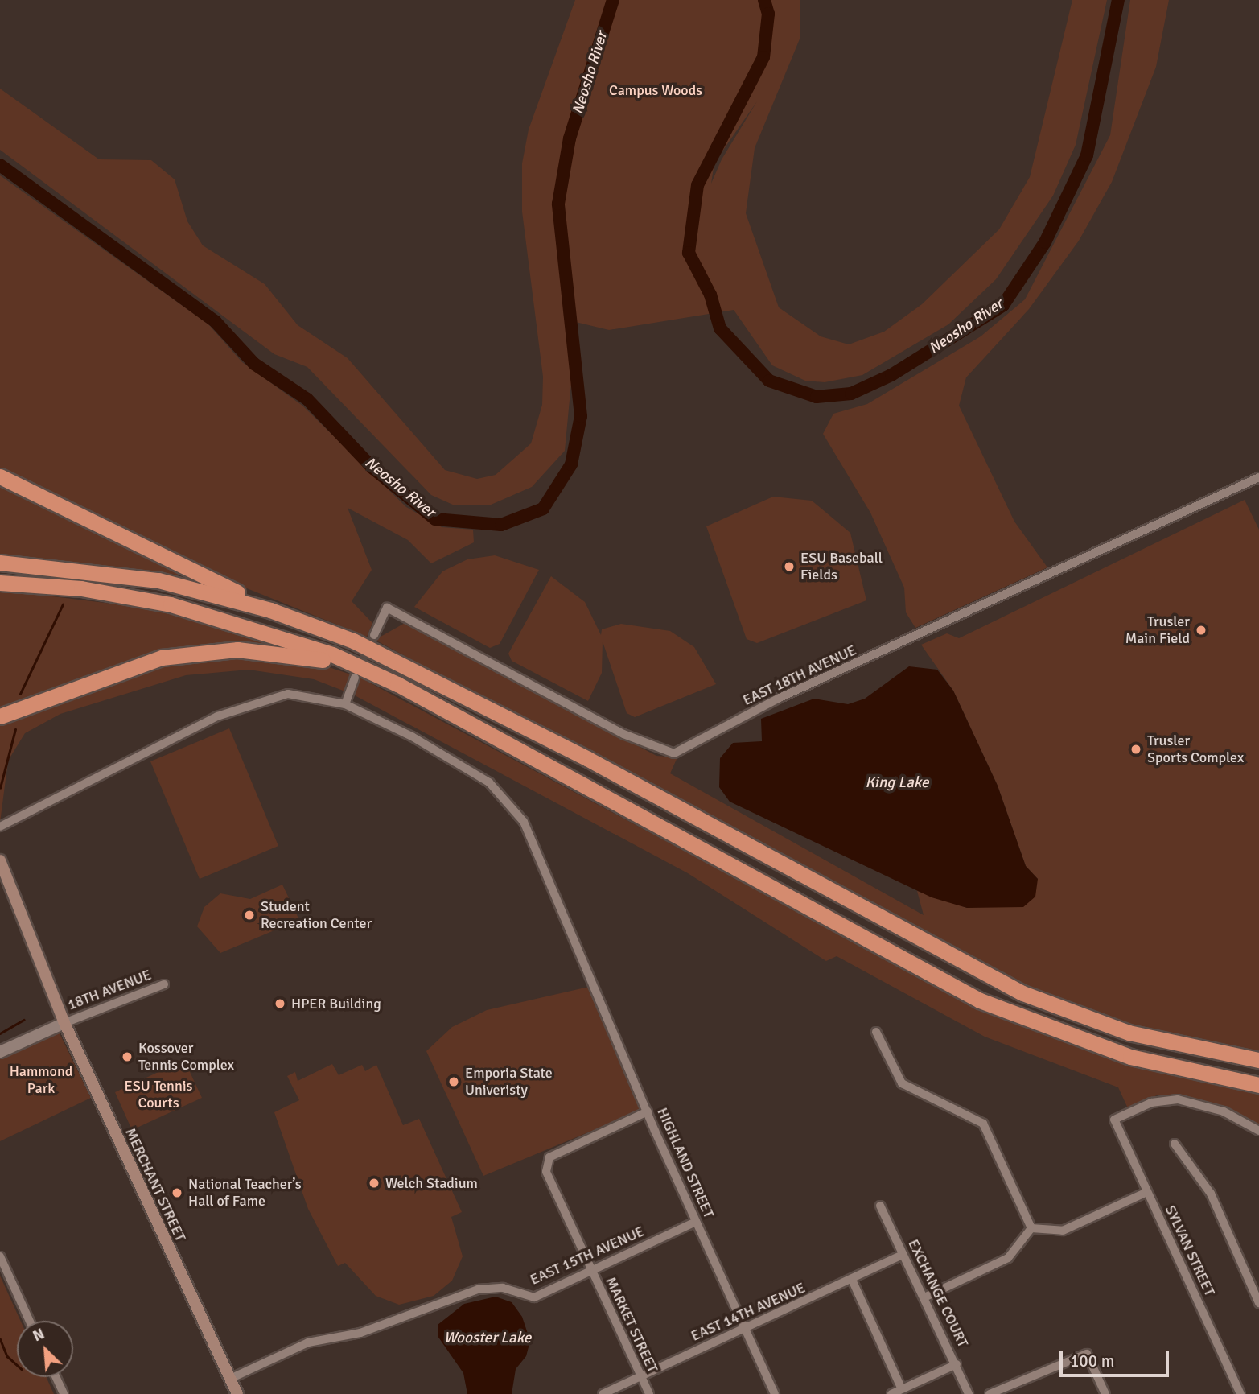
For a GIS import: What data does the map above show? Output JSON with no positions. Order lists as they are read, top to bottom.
{
  "streets": {
    "main road": ["MERCHANT STREET"],
    "street": [
      "EAST 18TH AVENUE",
      "18TH AVENUE",
      "HIGHLAND STREET",
      "SYLVAN STREET",
      "EAST 15TH AVENUE",
      "EXCHANGE COURT",
      "EAST 14TH AVENUE",
      "MARKET STREET"
    ]
  },
  "crossings": [
    ["18TH AVENUE", "MERCHANT STREET"],
    ["HIGHLAND STREET", "EAST 15TH AVENUE"],
    ["HIGHLAND STREET", "EAST 14TH AVENUE"],
    ["HIGHLAND STREET", "MARKET STREET"],
    ["MERCHANT STREET", "EAST 15TH AVENUE"],
    ["EAST 15TH AVENUE", "MARKET STREET"],
    ["EXCHANGE COURT", "EAST 14TH AVENUE"],
    ["EAST 14TH AVENUE", "MARKET STREET"]
  ],
  "water": ["Neosho River", "King Lake", "Wooster Lake"],
  "parks": ["Campus Woods", "Hammond Park", "ESU Tennis Courts"],
  "places": [
    "ESU Baseball Fields",
    "Trusler Main Field",
    "Trusler Sports Complex",
    "Student Recreation Center",
    "HPER Building",
    "Kossover Tennis Complex",
    "Emporia State Univeristy",
    "Welch Stadium",
    "National Teacher’s Hall of Fame"
  ],
  "scale_bar": "100 m",
  "north": "top left"
}
